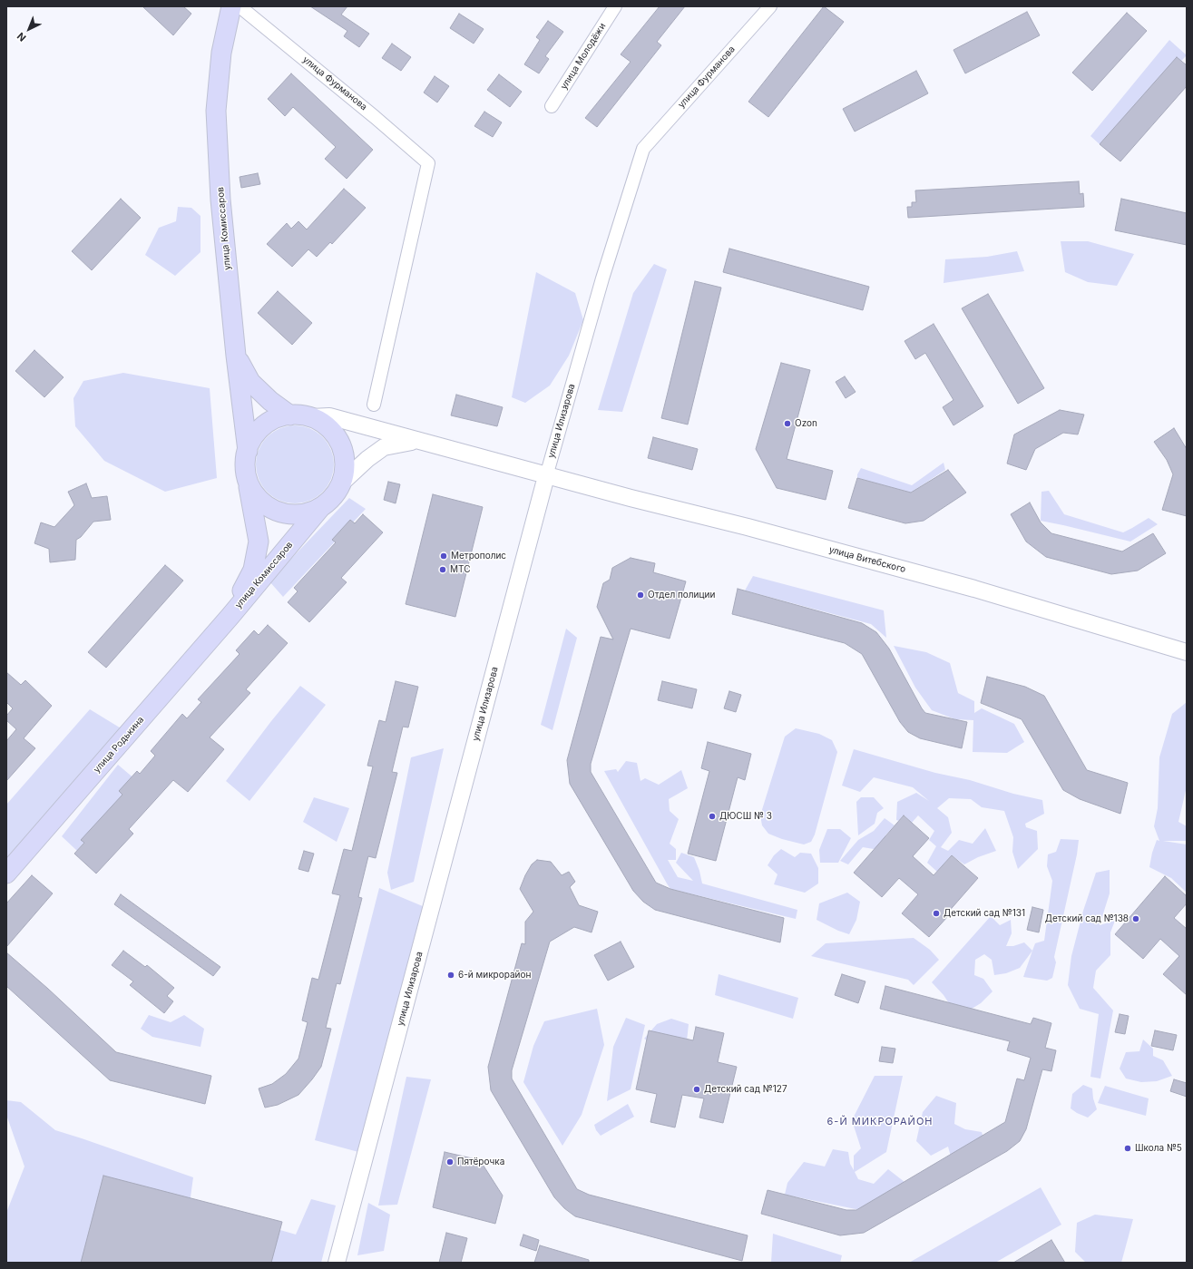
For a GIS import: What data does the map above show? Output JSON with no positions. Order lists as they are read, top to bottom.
{
  "streets": {
    "main road": ["улица Комиссаров", "улица Родькина"],
    "street": [
      "улица Молодёжи",
      "улица Фурманова",
      "улица Илизарова",
      "улица Витебского"
    ]
  },
  "crossings": [
    ["улица Фурманова", "улица Илизарова"],
    ["улица Комиссаров", "улица Витебского"],
    ["улица Комиссаров", "улица Родькина"],
    ["улица Илизарова", "улица Витебского"]
  ],
  "districts": ["6-Й МИКРОРАЙОН"],
  "places": [
    "Ozon",
    "Метрополис",
    "МТС",
    "Отдел полиции",
    "ДЮСШ № 3",
    "Детский сад №131",
    "Детский сад №138",
    "6-й микрорайон",
    "Детский сад №127",
    "Школа №5",
    "Пятёрочка"
  ],
  "north": "bottom left"
}
